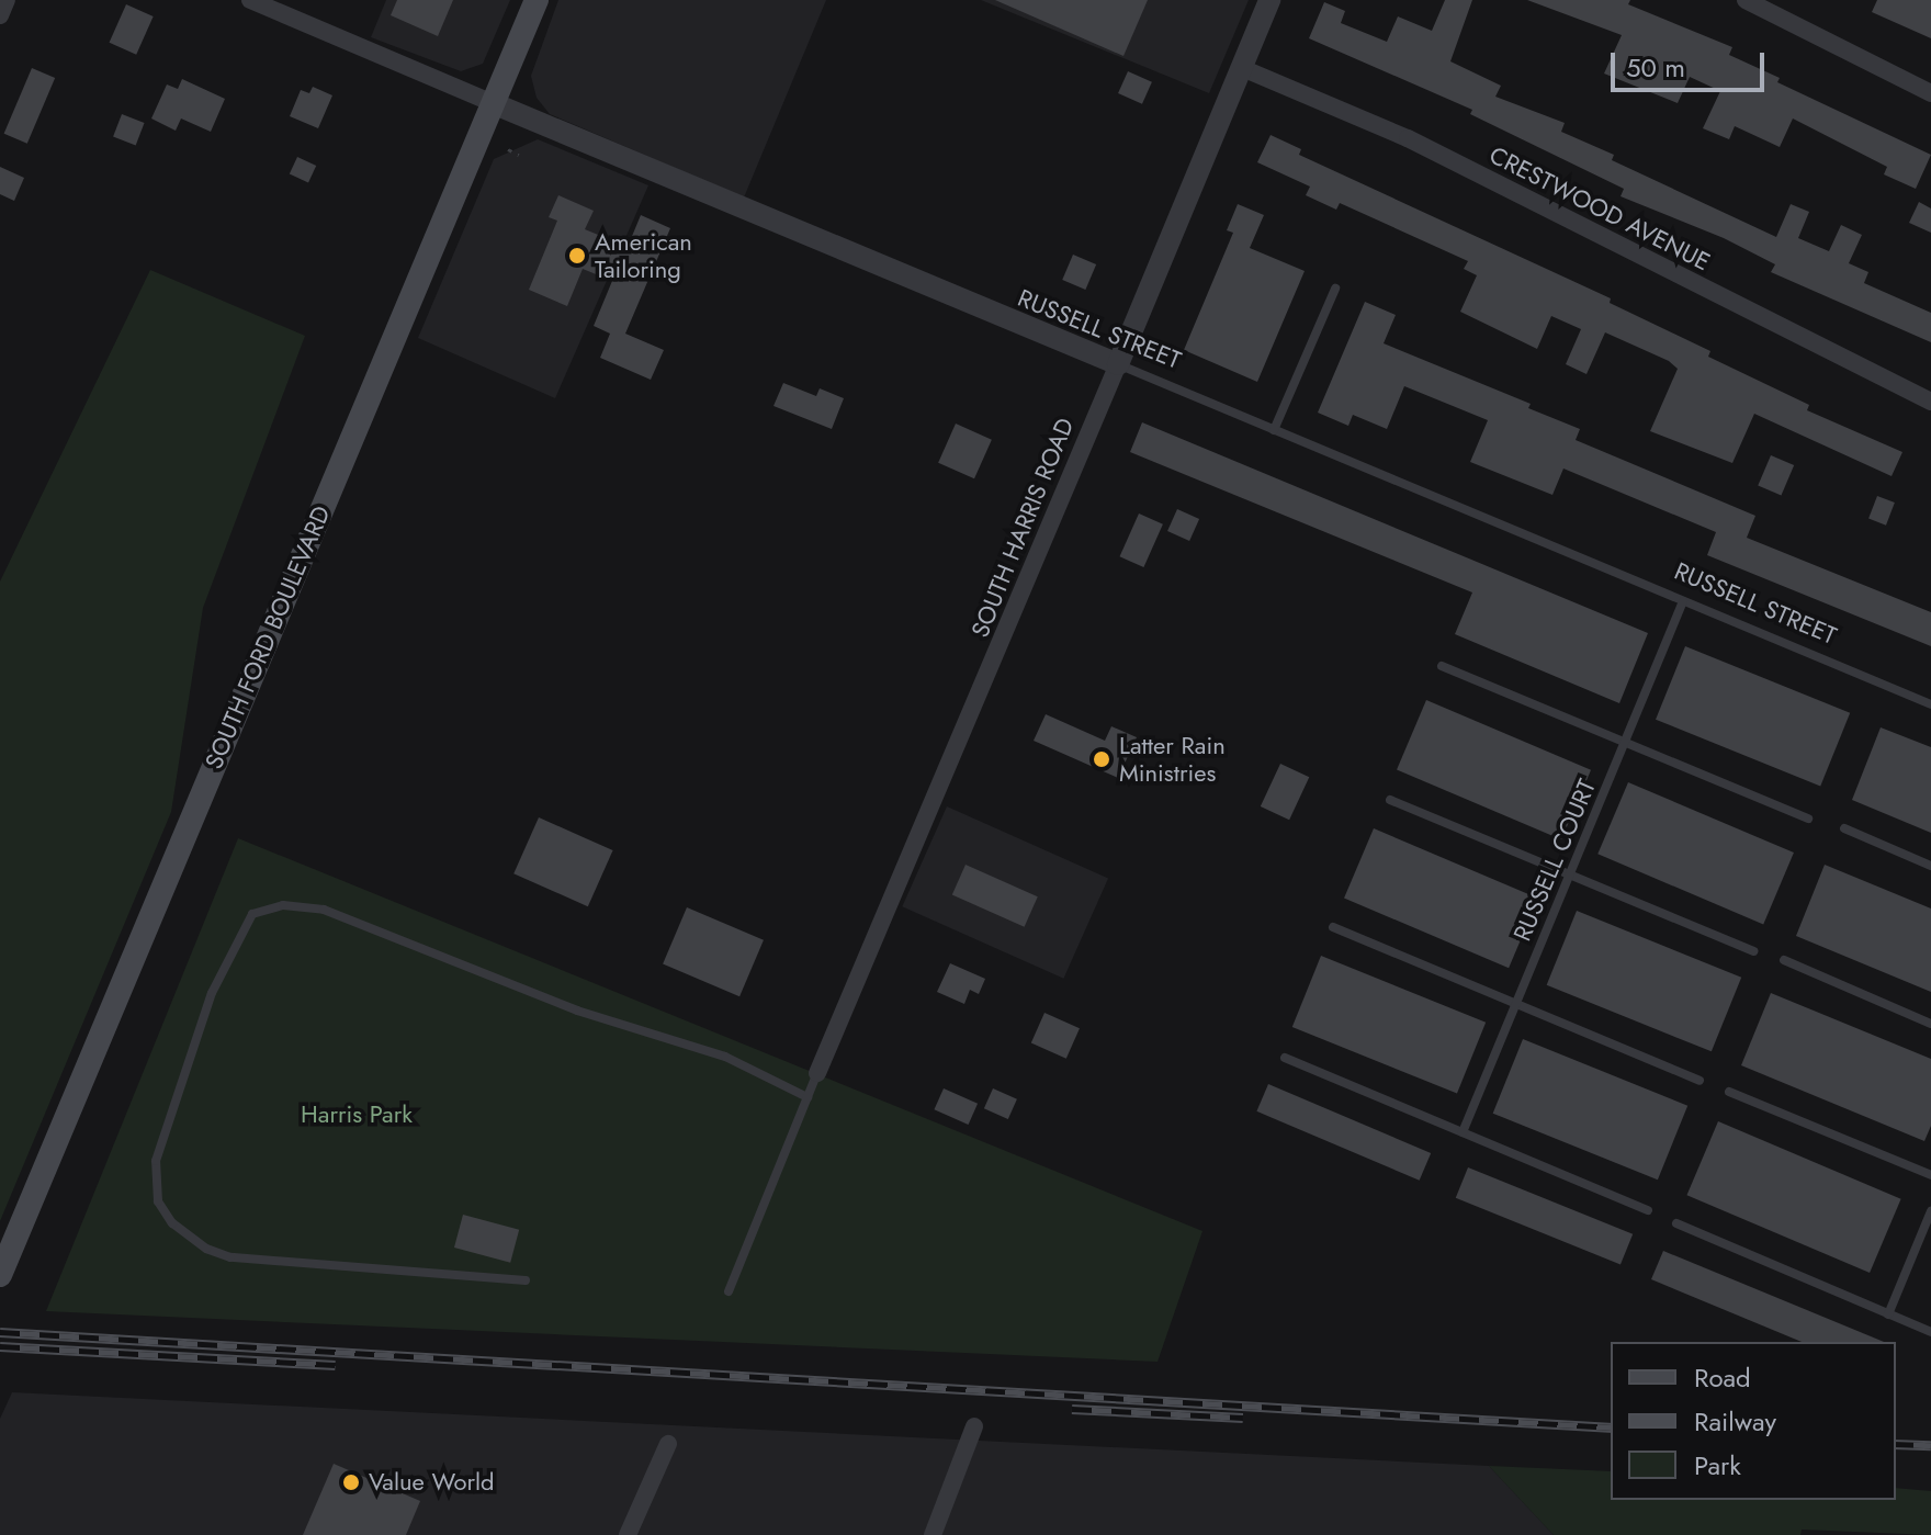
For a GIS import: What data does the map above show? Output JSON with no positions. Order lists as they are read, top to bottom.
{
  "streets": {
    "main road": ["SOUTH FORD BOULEVARD"],
    "street": ["CRESTWOOD AVENUE", "RUSSELL STREET", "SOUTH HARRIS ROAD"],
    "lane": ["RUSSELL COURT"]
  },
  "crossings": [
    ["CRESTWOOD AVENUE", "SOUTH HARRIS ROAD"],
    ["RUSSELL STREET", "SOUTH HARRIS ROAD"],
    ["RUSSELL STREET", "SOUTH FORD BOULEVARD"],
    ["RUSSELL STREET", "RUSSELL COURT"]
  ],
  "parks": ["Harris Park"],
  "places": ["American Tailoring", "Latter Rain Ministries", "Value World"],
  "legend": ["Road", "Railway", "Park"],
  "scale_bar": "50 m"
}
